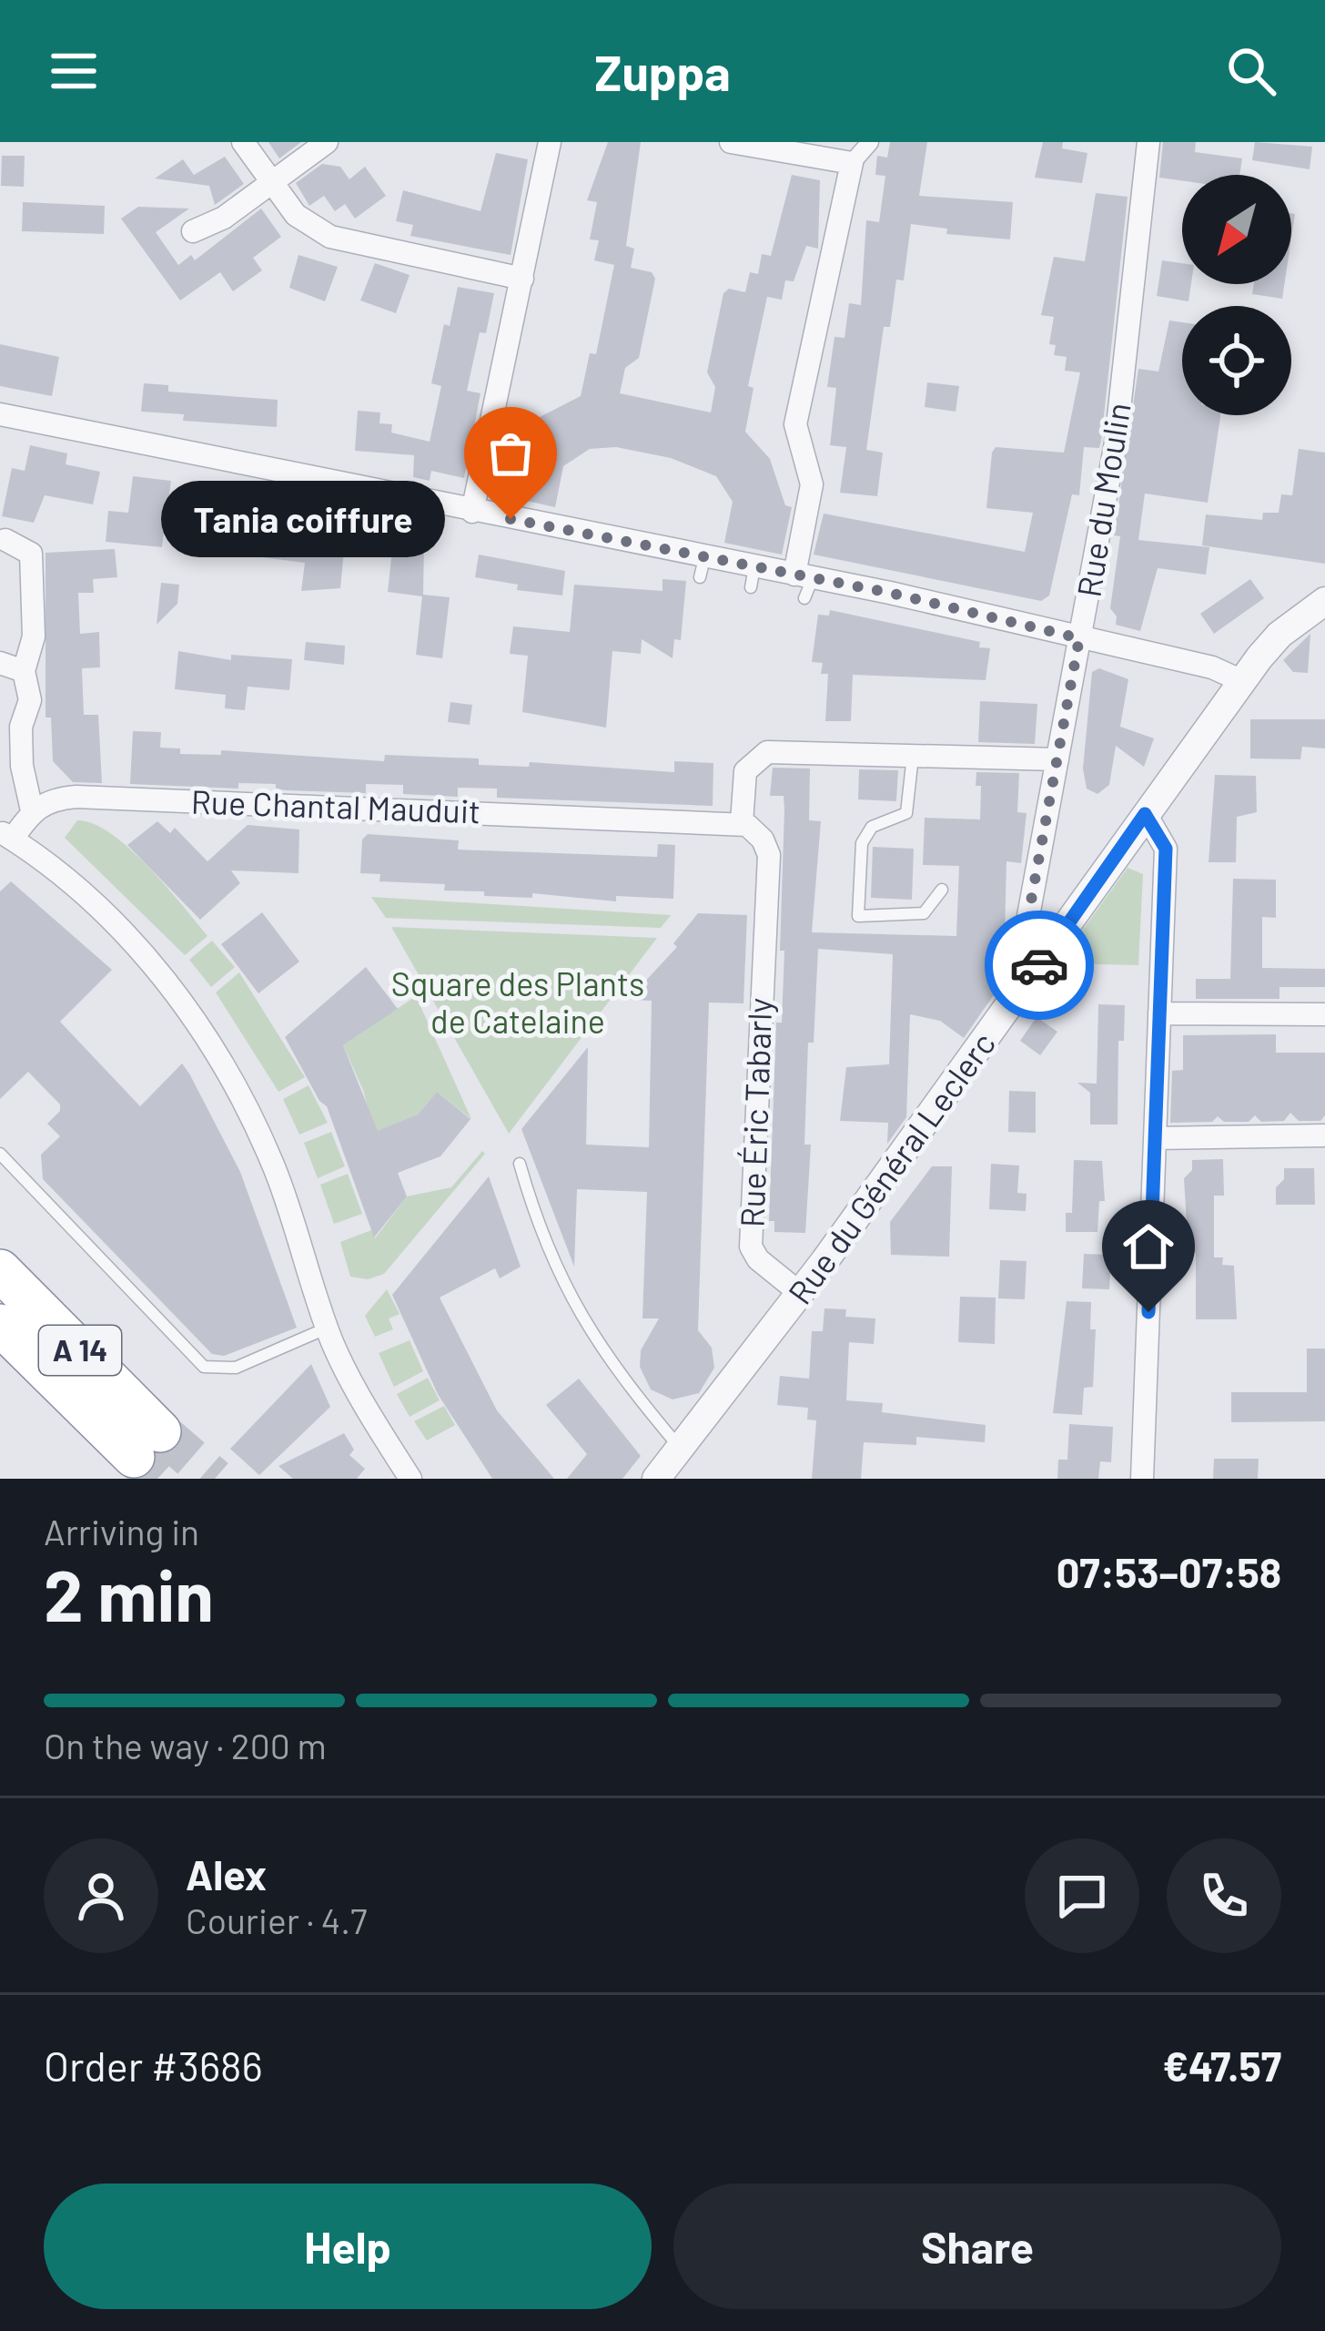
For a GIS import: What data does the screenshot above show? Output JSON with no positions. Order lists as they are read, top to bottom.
{
  "streets": {
    "highway": ["A 14"],
    "street": [
      "Rue du Moulin",
      "Rue Chantal Mauduit",
      "Rue Éric Tabarly",
      "Rue du Général Leclerc"
    ]
  },
  "crossings": [
    ["Rue du Moulin", "Rue du Général Leclerc"],
    ["Rue Chantal Mauduit", "Rue Éric Tabarly"],
    ["Rue Éric Tabarly", "Rue du Général Leclerc"]
  ],
  "parks": ["Square des Plants de Catelaine"],
  "places": ["Tania coiffure"],
  "north": "bottom left",
  "page": {
    "header": "Zuppa",
    "bubble": "Tania coiffure",
    "heading": ["2 min", "Arriving in", "07:53–07:58"],
    "panel": [
      "Alex",
      "Courier · 4.7",
      "Order #3686",
      "€47.57"
    ],
    "bar": "On the way · 200 m",
    "buttons": ["Help", "Share"]
  }
}
